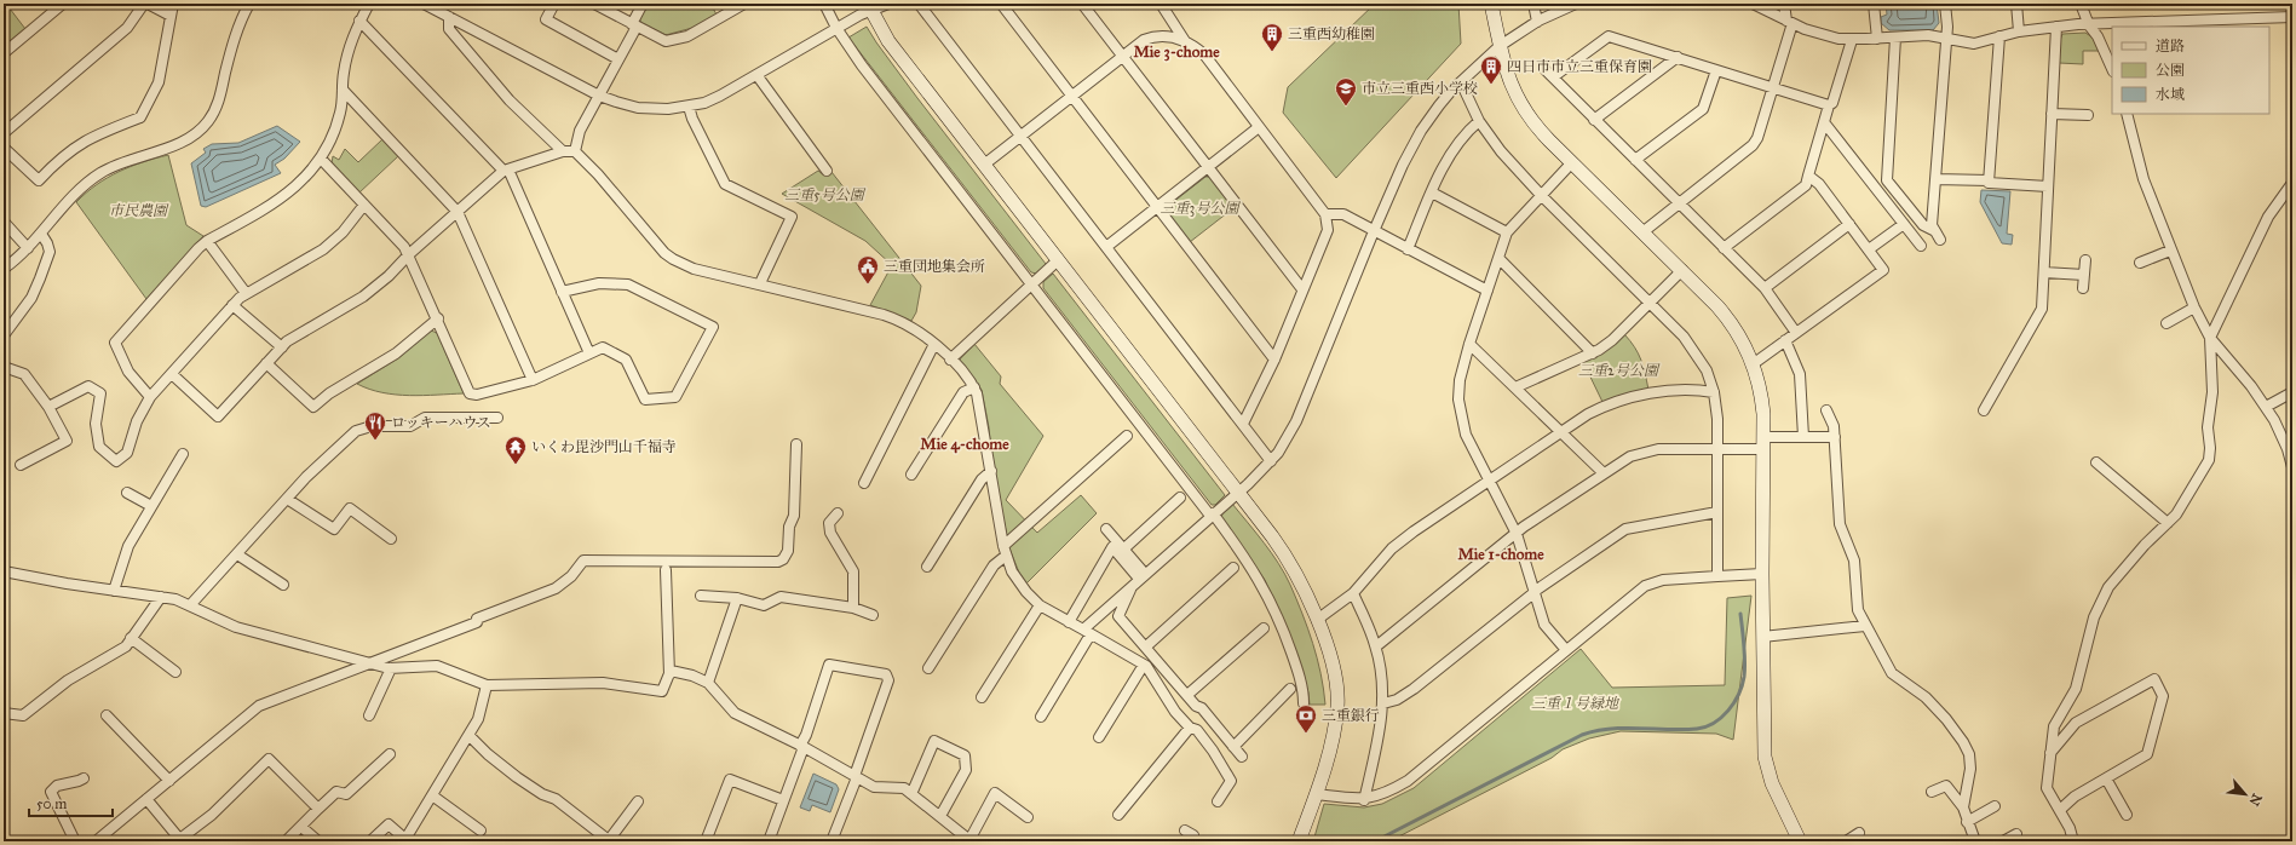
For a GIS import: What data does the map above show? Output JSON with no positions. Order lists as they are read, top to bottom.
{
  "districts": ["Mie 3-chome", "Mie 4-chome", "Mie 1-chome"],
  "parks": [
    "三重5号公園",
    "三重3号公園",
    "市民農園",
    "三重2号公園",
    "三重１号緑地"
  ],
  "places": {
    "building": ["三重西幼稚園", "四日市市立三重保育園"],
    "school or university": ["市立三重西小学校"],
    "public building": ["三重団地集会所"],
    "restaurant": ["ロッキーハウス"],
    "temple": ["いくわ毘沙門山千福寺"],
    "bank": ["三重銀行"]
  },
  "legend": ["道路", "公園", "水域"],
  "scale_bar": "50 m",
  "north": "bottom right"
}
